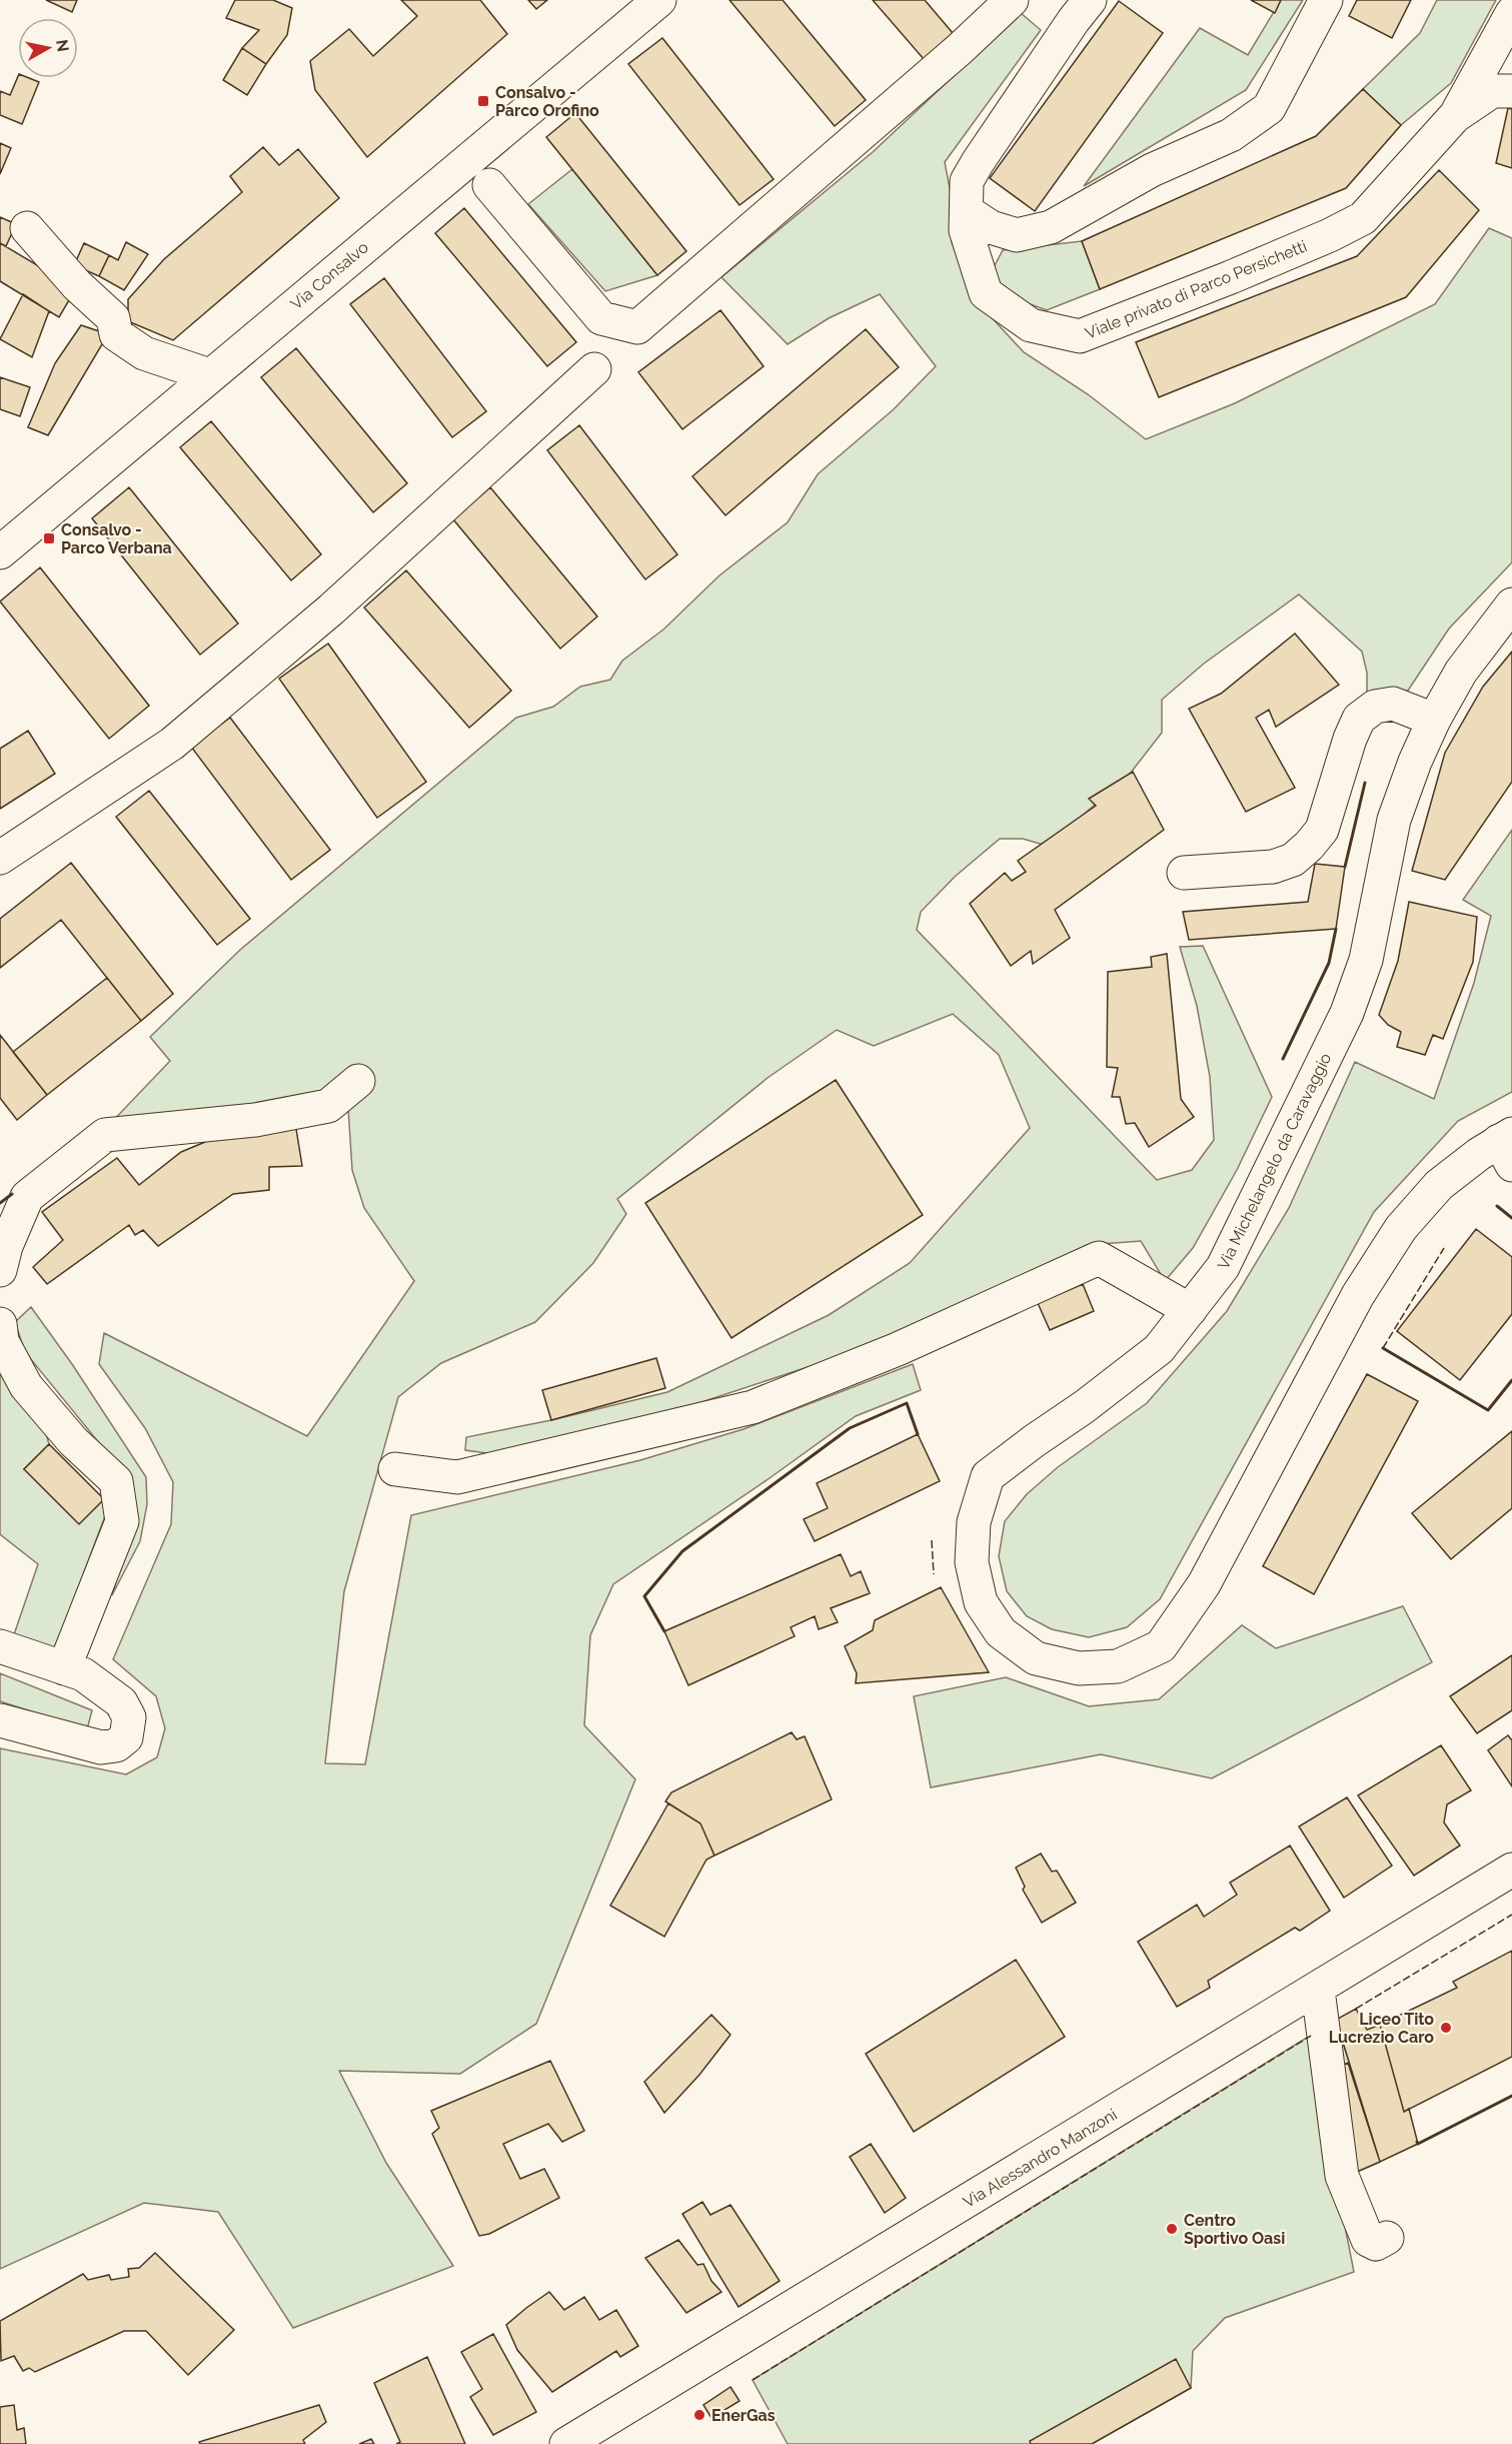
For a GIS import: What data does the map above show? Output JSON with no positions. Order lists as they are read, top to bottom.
{
  "streets": {
    "street": [
      "Via Consalvo",
      "Viale privato di Parco Persichetti",
      "Via Michelangelo da Caravaggio",
      "Via Alessandro Manzoni"
    ]
  },
  "places": {
    "transit": ["Consalvo - Parco Orofino", "Consalvo - Parco Verbana"],
    "other": ["Liceo Tito Lucrezio Caro", "Centro Sportivo Oasi", "EnerGas"]
  },
  "north": "right"
}
